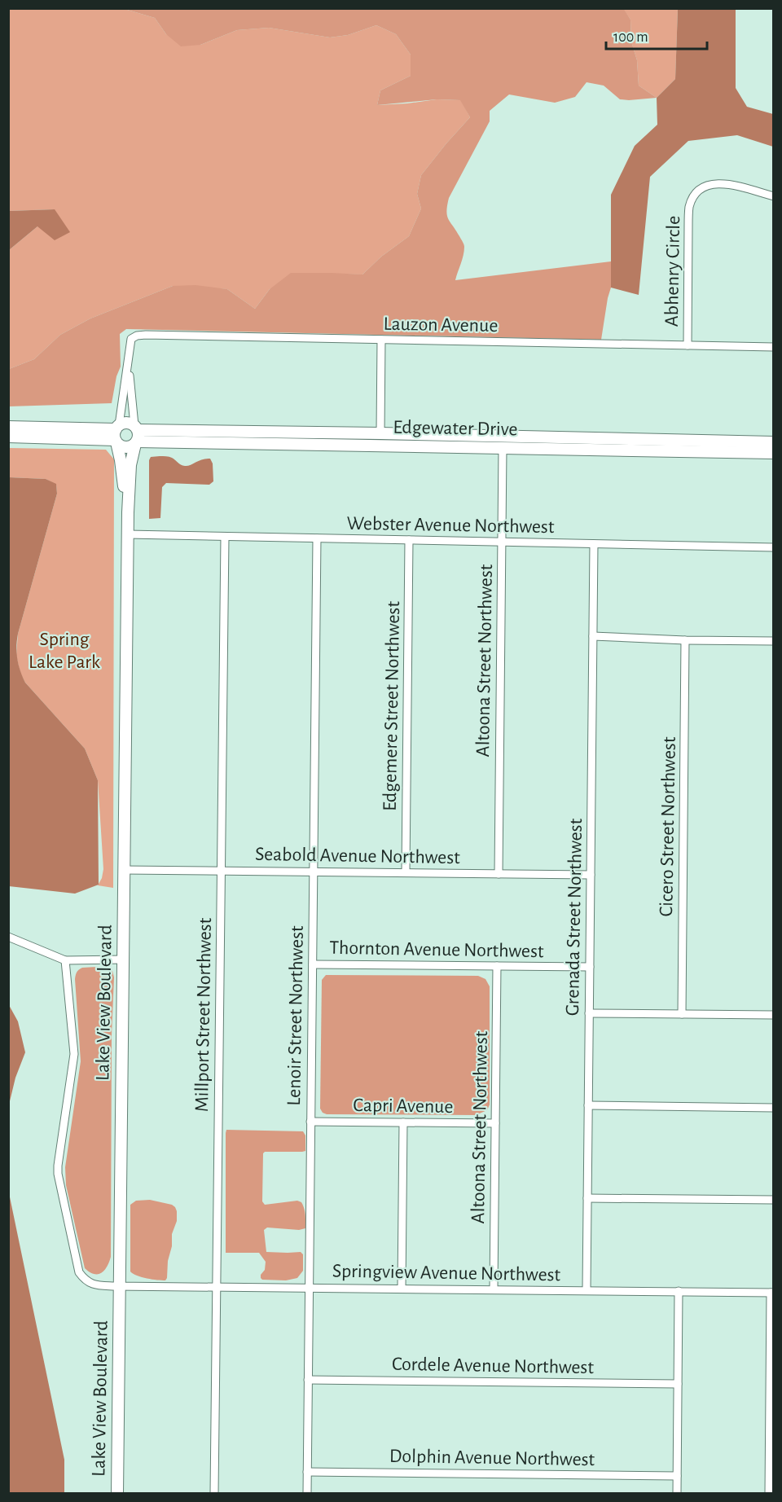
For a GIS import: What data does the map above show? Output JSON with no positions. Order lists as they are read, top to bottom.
{
  "streets": {
    "street": [
      "Abhenry Circle",
      "Lauzon Avenue",
      "Edgewater Drive",
      "Webster Avenue Northwest",
      "Altoona Street Northwest",
      "Edgemere Street Northwest",
      "Cicero Street Northwest",
      "Seabold Avenue Northwest",
      "Grenada Street Northwest",
      "Thornton Avenue Northwest",
      "Lake View Boulevard",
      "Millport Street Northwest",
      "Lenoir Street Northwest",
      "Capri Avenue",
      "Springview Avenue Northwest",
      "Cordele Avenue Northwest",
      "Dolphin Avenue Northwest"
    ]
  },
  "crossings": [
    ["Abhenry Circle", "Lauzon Avenue"],
    ["Lauzon Avenue", "Edgewater Drive"],
    ["Lauzon Avenue", "Lake View Boulevard"],
    ["Edgewater Drive", "Altoona Street Northwest"],
    ["Edgewater Drive", "Lake View Boulevard"],
    ["Webster Avenue Northwest", "Altoona Street Northwest"],
    ["Webster Avenue Northwest", "Edgemere Street Northwest"],
    ["Webster Avenue Northwest", "Grenada Street Northwest"],
    ["Webster Avenue Northwest", "Lake View Boulevard"],
    ["Webster Avenue Northwest", "Millport Street Northwest"],
    ["Webster Avenue Northwest", "Lenoir Street Northwest"],
    ["Altoona Street Northwest", "Seabold Avenue Northwest"],
    ["Altoona Street Northwest", "Thornton Avenue Northwest"],
    ["Altoona Street Northwest", "Capri Avenue"],
    ["Altoona Street Northwest", "Springview Avenue Northwest"],
    ["Edgemere Street Northwest", "Seabold Avenue Northwest"],
    ["Seabold Avenue Northwest", "Grenada Street Northwest"],
    ["Seabold Avenue Northwest", "Lake View Boulevard"],
    ["Seabold Avenue Northwest", "Millport Street Northwest"],
    ["Seabold Avenue Northwest", "Lenoir Street Northwest"],
    ["Grenada Street Northwest", "Thornton Avenue Northwest"],
    ["Grenada Street Northwest", "Springview Avenue Northwest"],
    ["Thornton Avenue Northwest", "Lenoir Street Northwest"],
    ["Lake View Boulevard", "Springview Avenue Northwest"],
    ["Millport Street Northwest", "Springview Avenue Northwest"],
    ["Lenoir Street Northwest", "Capri Avenue"],
    ["Lenoir Street Northwest", "Springview Avenue Northwest"],
    ["Lenoir Street Northwest", "Cordele Avenue Northwest"],
    ["Lenoir Street Northwest", "Dolphin Avenue Northwest"]
  ],
  "parks": ["Spring Lake Park"],
  "scale_bar": "100 m"
}
